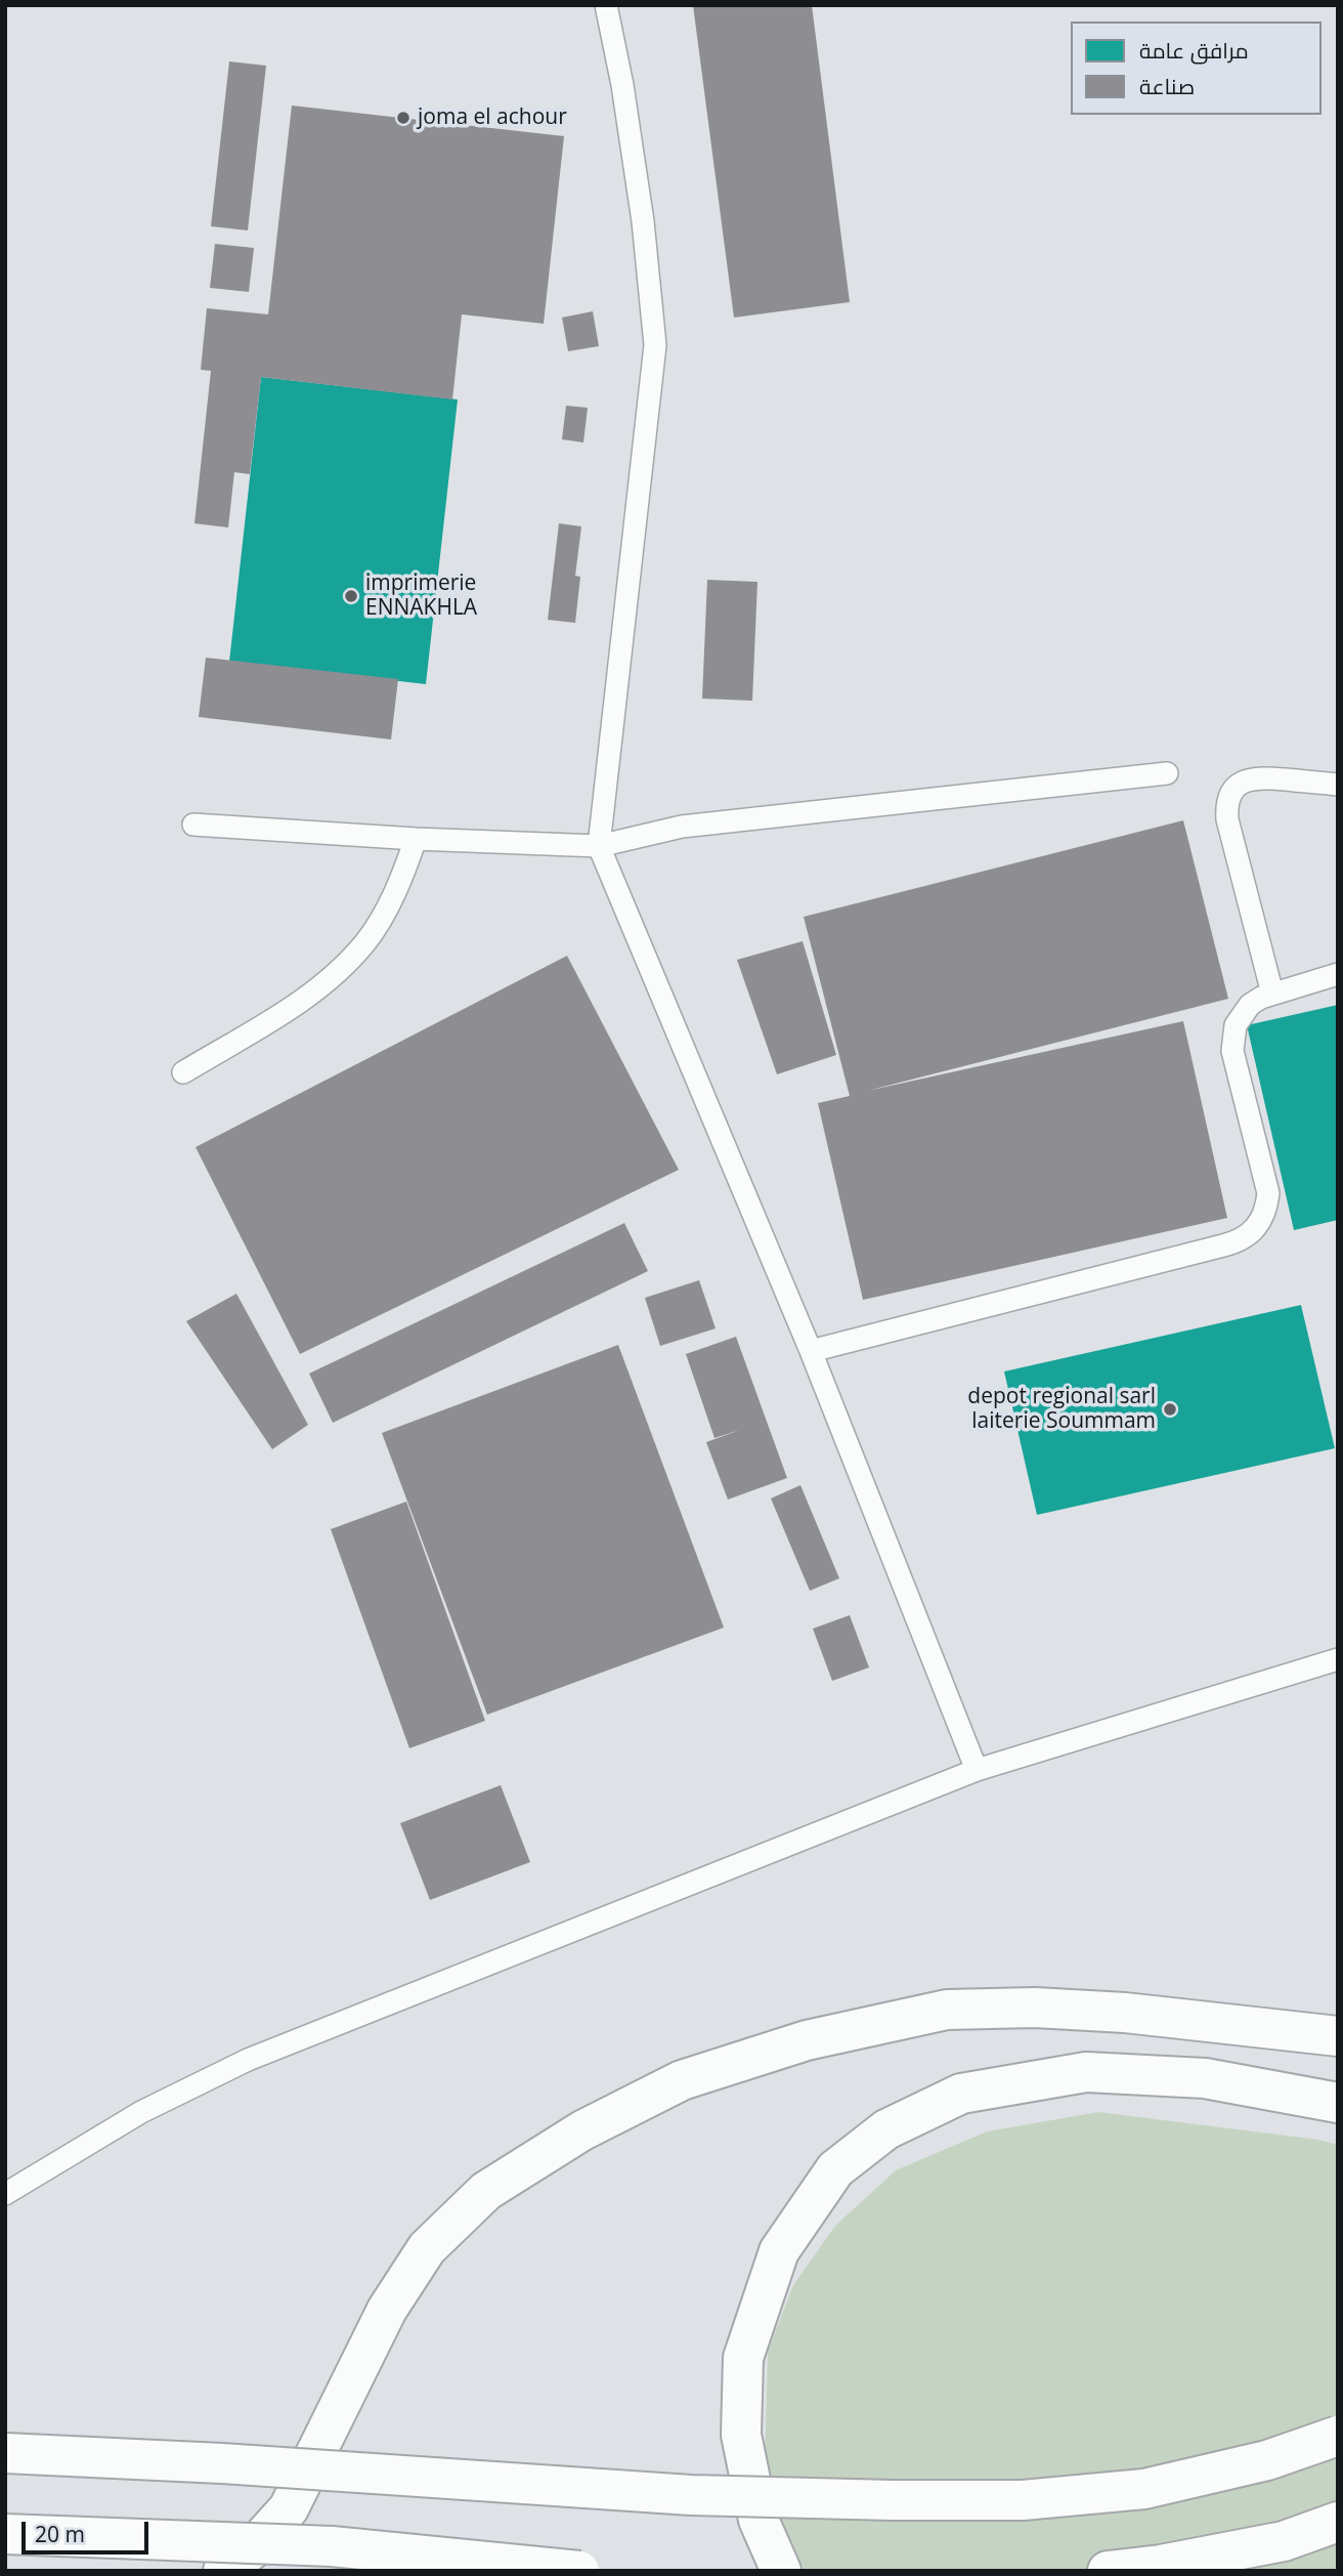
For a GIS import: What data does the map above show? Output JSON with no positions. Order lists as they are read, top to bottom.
{
  "places": ["joma el achour", "imprimerie ENNAKHLA", "depot regional sarl laiterie Soummam"],
  "legend": ["مرافق عامة", "صناعة"],
  "scale_bar": "20 m"
}
